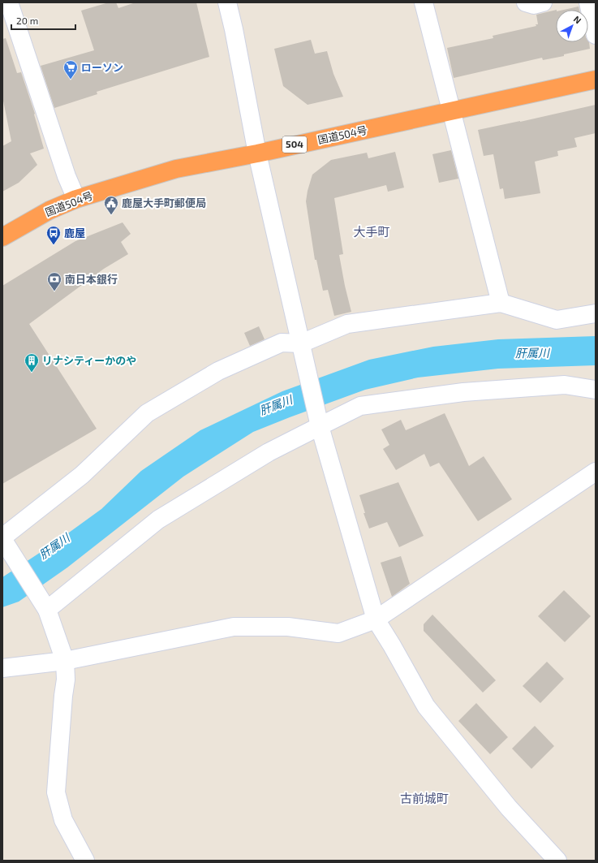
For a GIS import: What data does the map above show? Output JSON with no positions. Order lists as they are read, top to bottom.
{
  "streets": {
    "highway": ["国道504号", "504"]
  },
  "districts": ["大手町", "古前城町"],
  "water": ["肝属川"],
  "places": {
    "supermarket": ["ローソン"],
    "public building": ["鹿屋大手町郵便局"],
    "bus stop": ["鹿屋"],
    "bank": ["南日本銀行"],
    "building": ["リナシティーかのや"]
  },
  "scale_bar": "20 m",
  "north": "top right"
}
